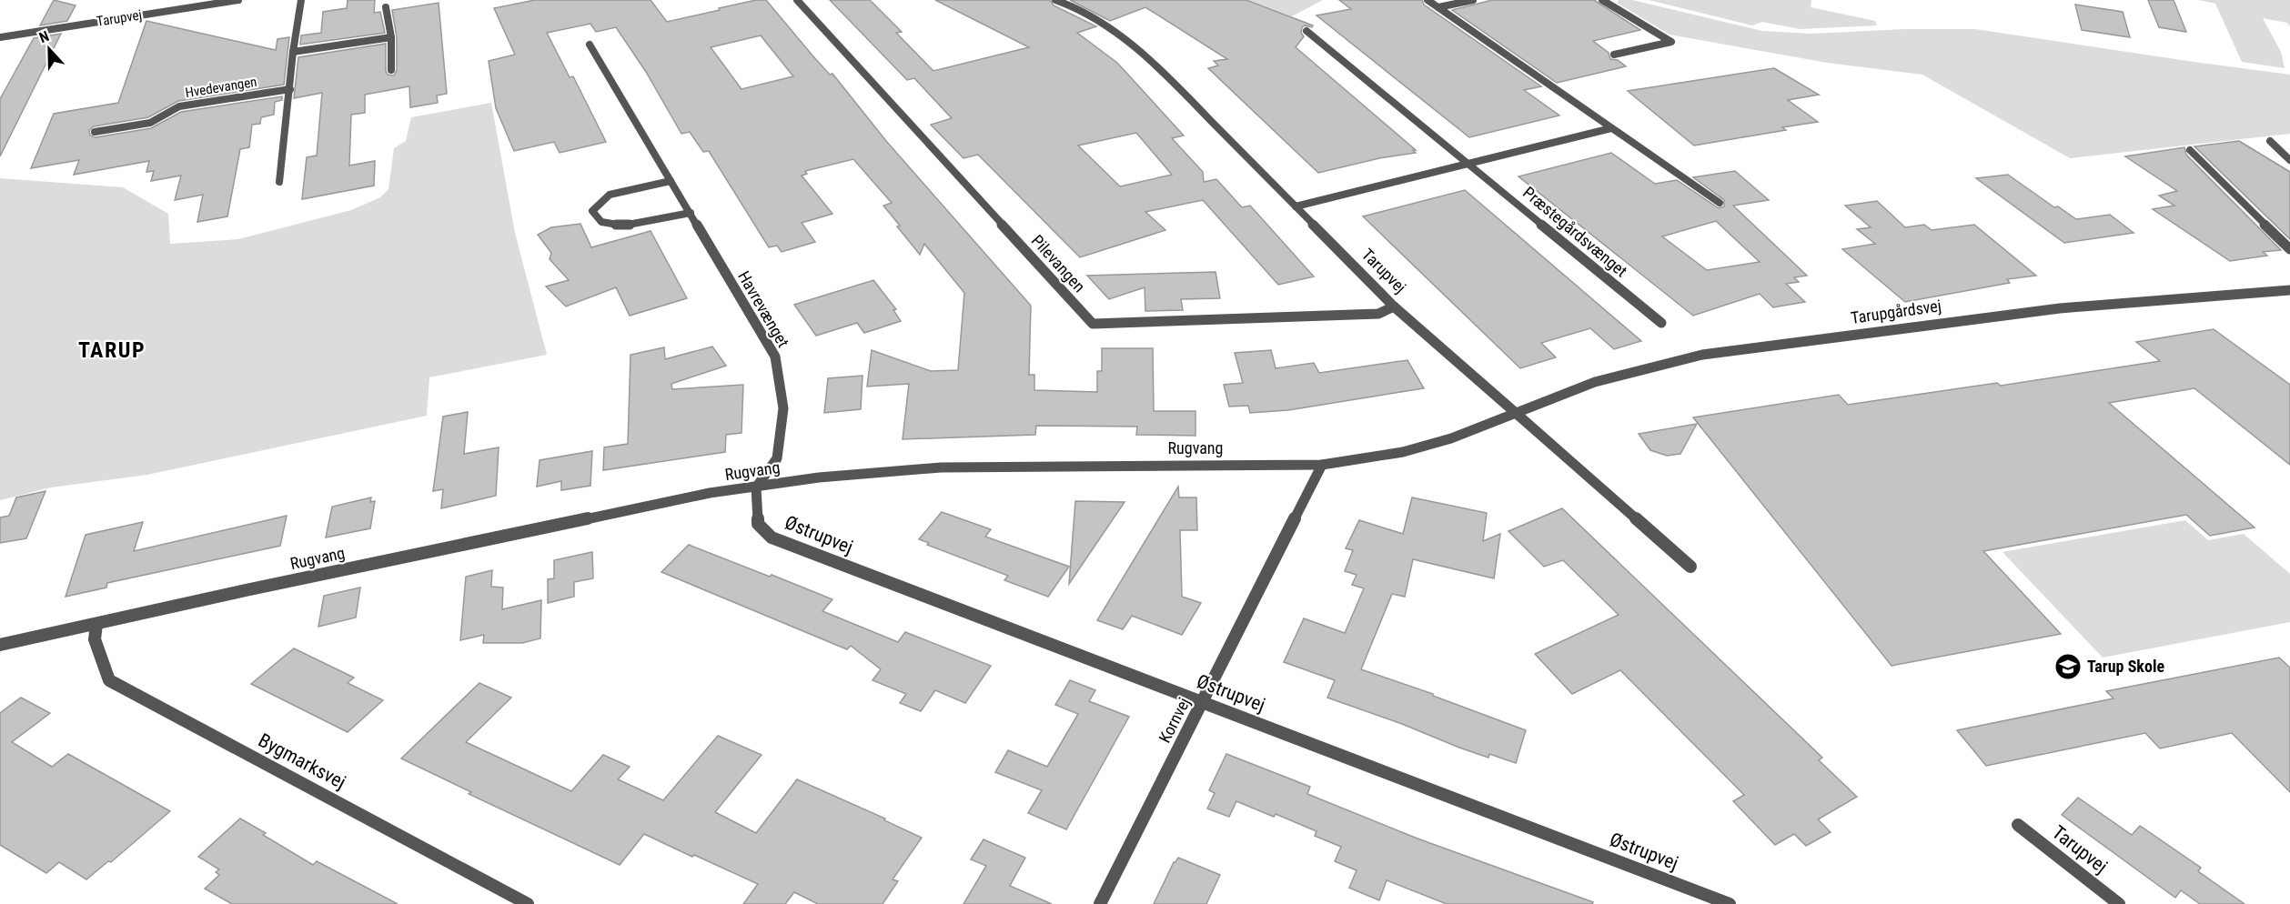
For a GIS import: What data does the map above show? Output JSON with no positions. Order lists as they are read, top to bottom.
{
  "streets": {
    "street": [
      "Tarupvej",
      "Hvedevangen",
      "Præstegårdsvænget",
      "Pilevangen",
      "Havrevænget",
      "Tarupgårdsvej",
      "Rugvang",
      "Østrupvej",
      "Kornvej",
      "Bygmarksvej"
    ]
  },
  "crossings": [
    ["Tarupvej", "Pilevangen"],
    ["Tarupvej", "Tarupgårdsvej"],
    ["Tarupvej", "Rugvang"],
    ["Havrevænget", "Rugvang"],
    ["Havrevænget", "Østrupvej"],
    ["Tarupgårdsvej", "Rugvang"],
    ["Rugvang", "Østrupvej"],
    ["Rugvang", "Kornvej"],
    ["Rugvang", "Bygmarksvej"],
    ["Østrupvej", "Kornvej"]
  ],
  "districts": ["TARUP"],
  "places": {
    "school or university": ["Tarup Skole"]
  },
  "north": "top"
}
